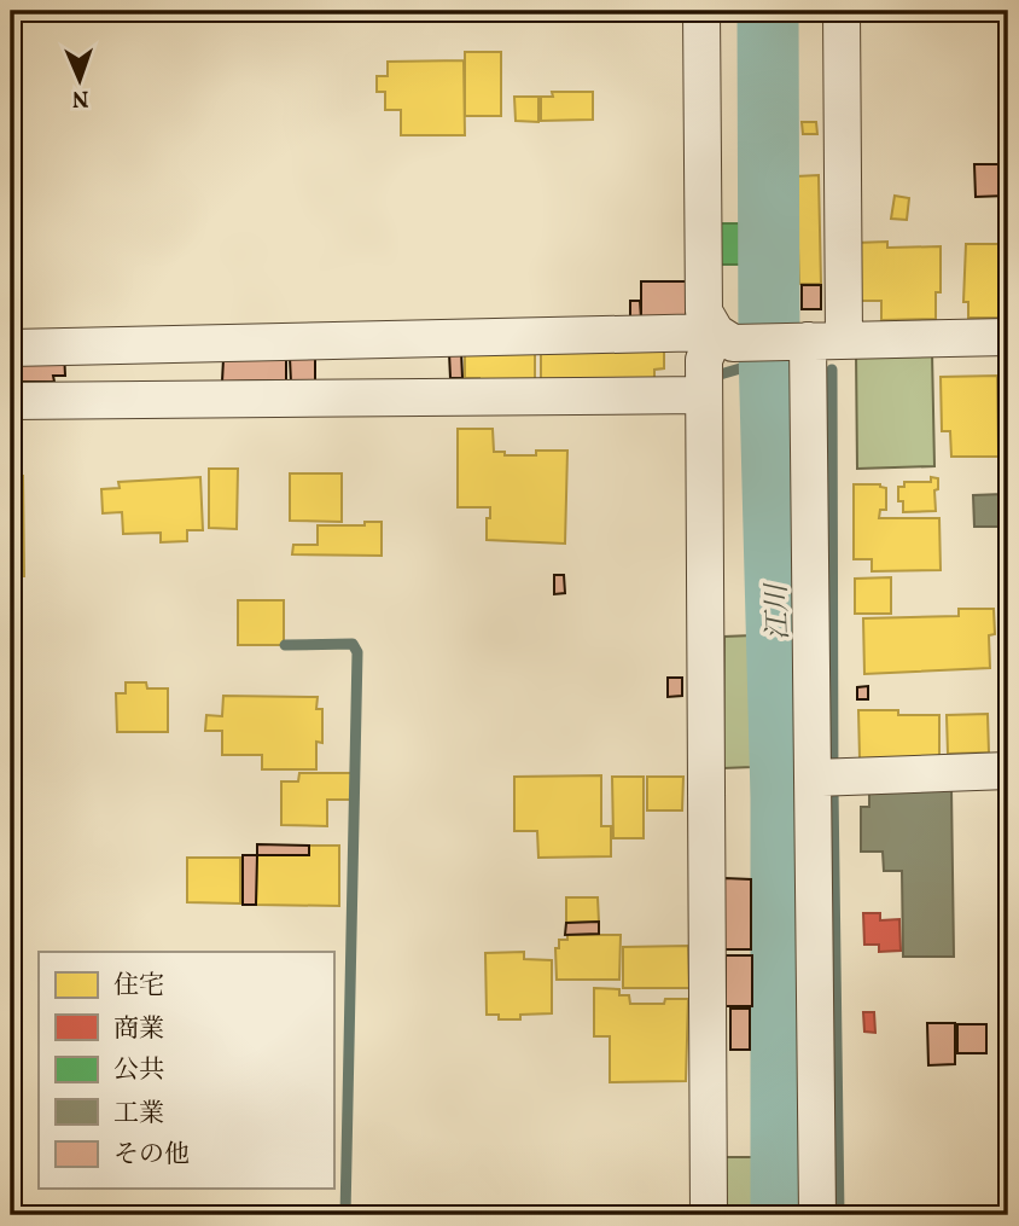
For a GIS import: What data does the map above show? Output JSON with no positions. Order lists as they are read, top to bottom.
{
  "water": ["江川"],
  "legend": [
    "住宅",
    "商業",
    "公共",
    "工業",
    "その他"
  ],
  "north": "bottom"
}
